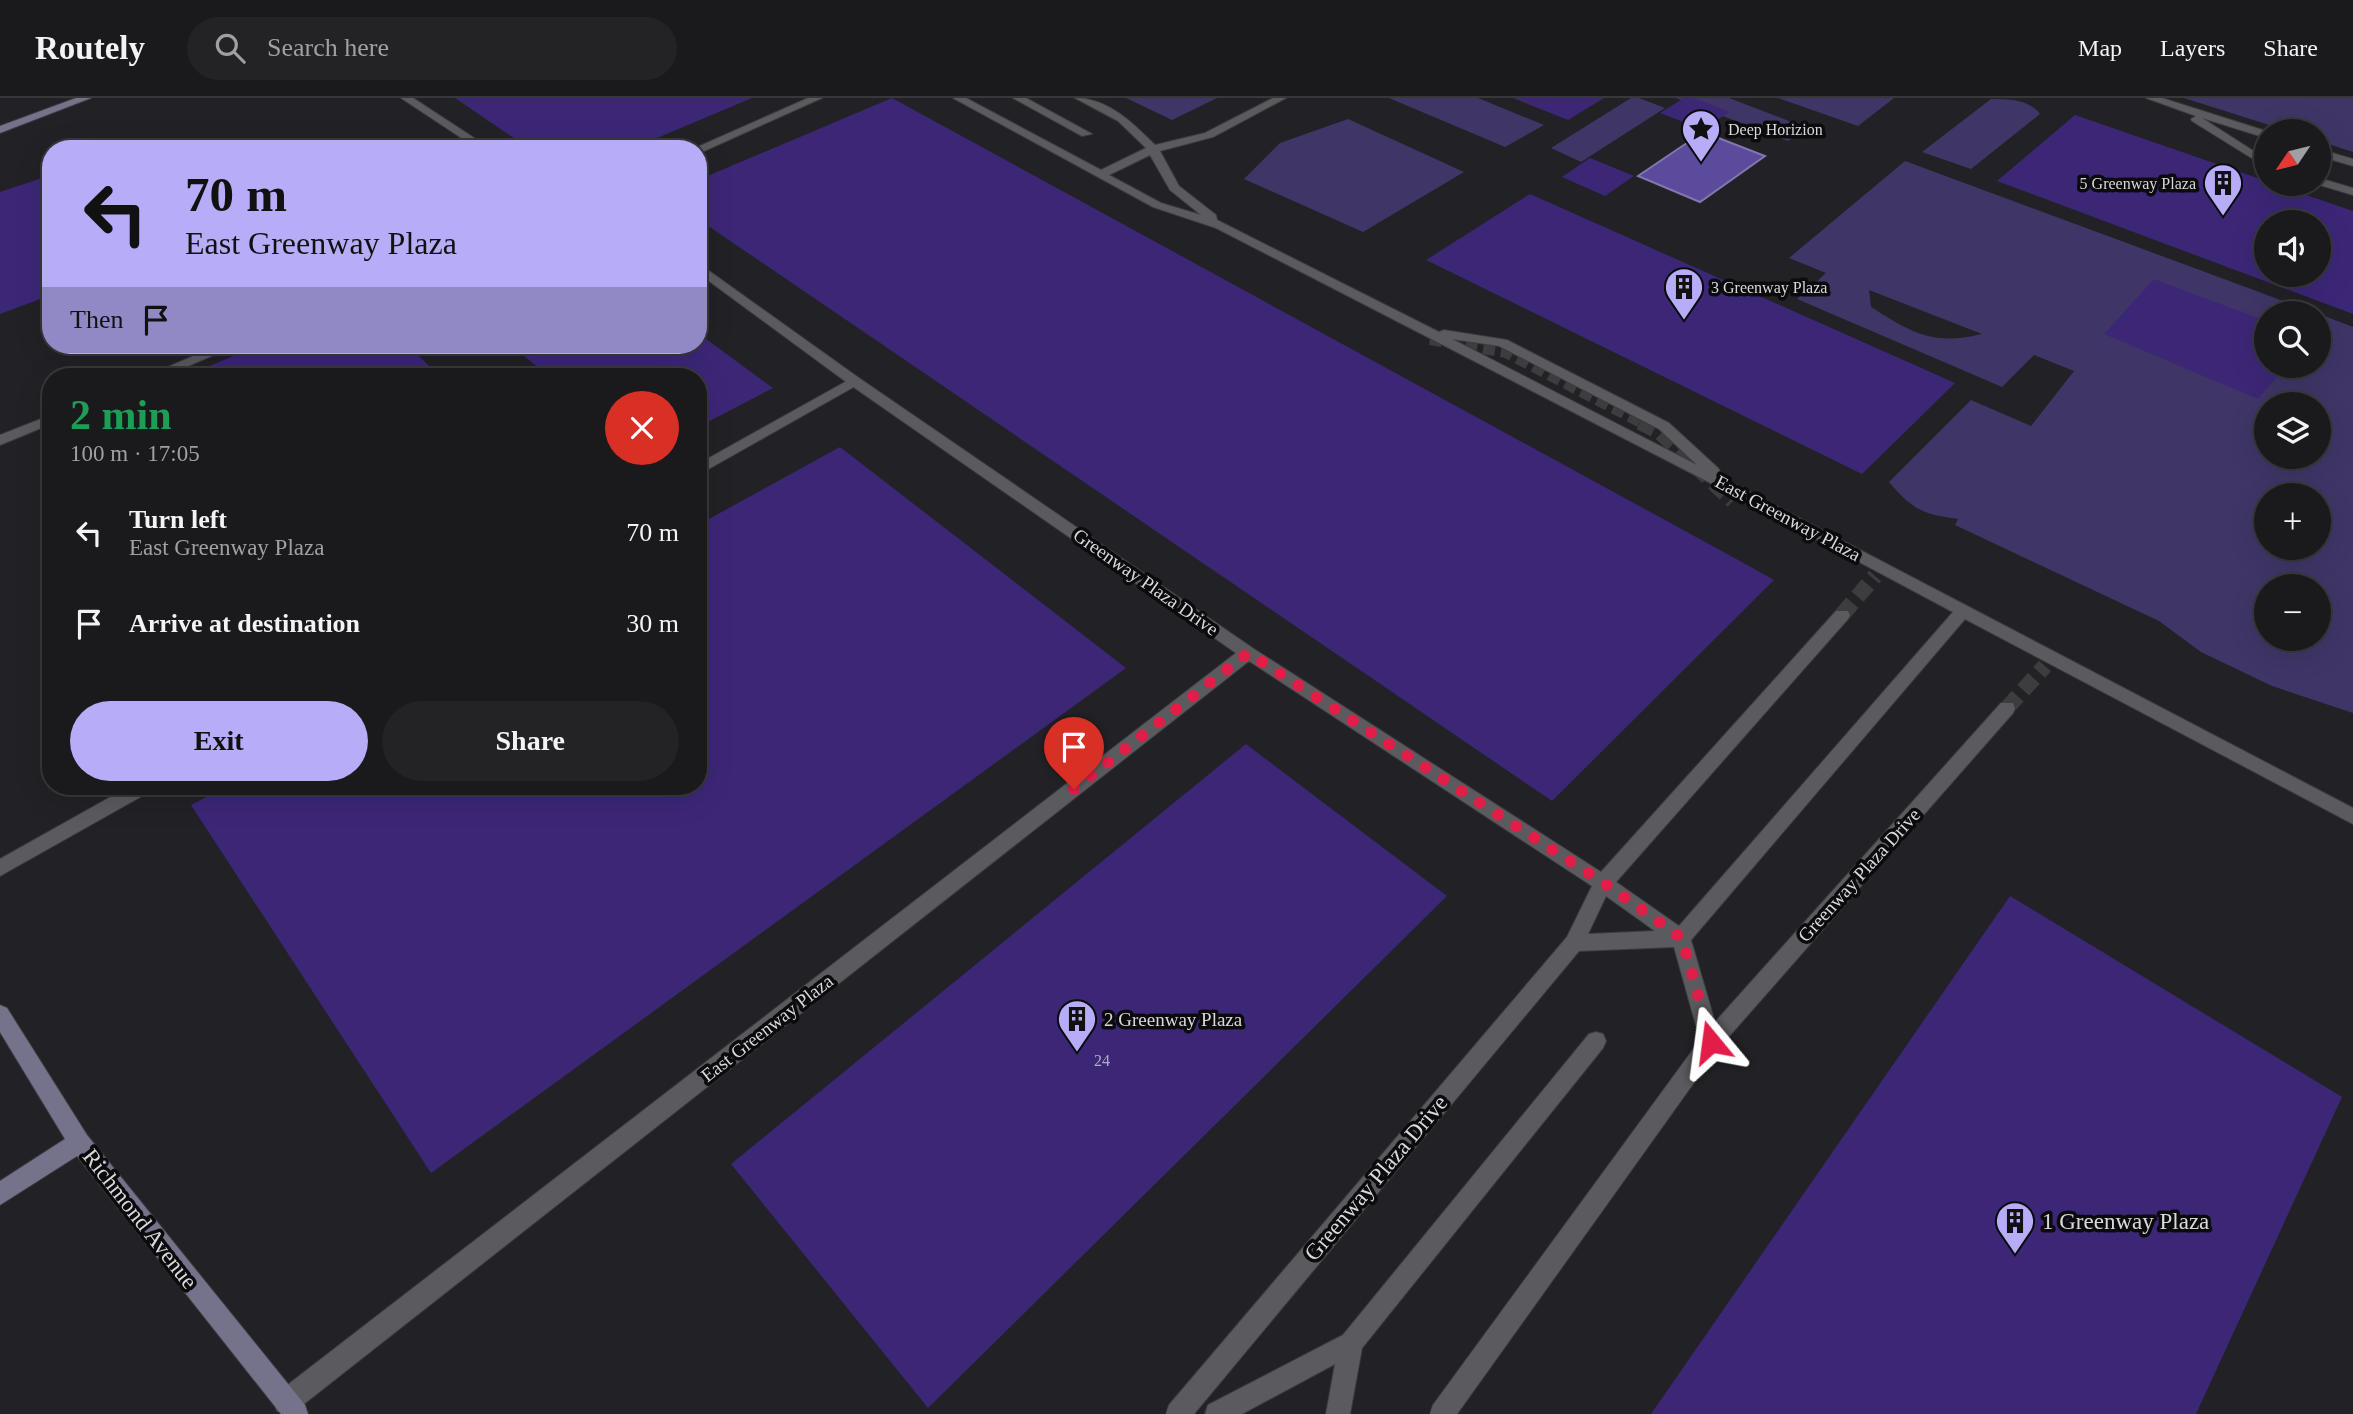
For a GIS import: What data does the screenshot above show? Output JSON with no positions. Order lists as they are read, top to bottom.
{
  "streets": {
    "main road": ["Richmond Avenue"],
    "street": ["East Greenway Plaza", "Greenway Plaza Drive"]
  },
  "crossings": [
    ["East Greenway Plaza", "Greenway Plaza Drive"],
    ["East Greenway Plaza", "Richmond Avenue"]
  ],
  "places": {
    "place": ["Deep Horizion"],
    "building": [
      "5 Greenway Plaza",
      "3 Greenway Plaza",
      "2 Greenway Plaza",
      "1 Greenway Plaza"
    ]
  },
  "house_numbers": ["24"],
  "north": "bottom left",
  "page": {
    "header": "Routely",
    "search": "Search here",
    "nav": ["Map", "Layers", "Share"],
    "map_buttons": ["+", "−"],
    "turn": ["70 m", "East Greenway Plaza"],
    "then": "Then",
    "heading": ["2 min", "100 m · 17:05"],
    "list": [
      {
        "name": "Turn left",
        "note": "East Greenway Plaza",
        "value": "70 m"
      },
      {
        "name": "Arrive at destination",
        "value": "30 m"
      }
    ],
    "buttons": ["Exit", "Share"]
  }
}
